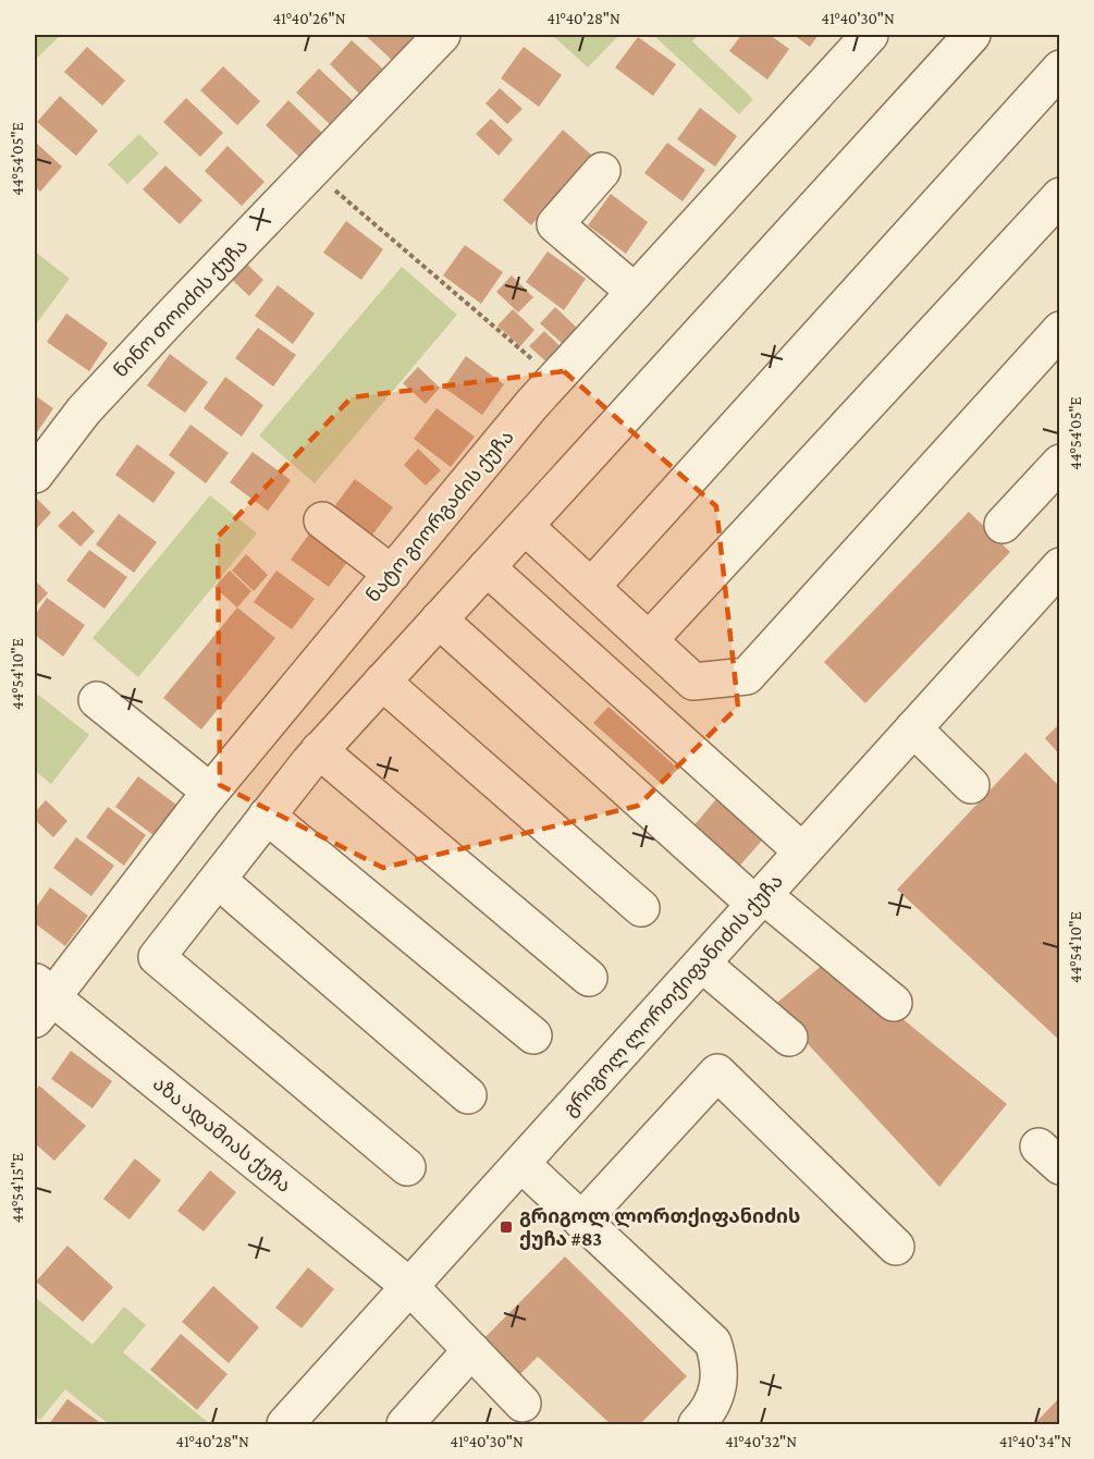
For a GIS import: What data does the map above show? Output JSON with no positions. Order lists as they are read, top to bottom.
{
  "streets": {
    "street": [
      "ნინო თოიძის ქუჩა",
      "ნატო გიორგაძის ქუჩა",
      "გრიგოლ ლორთქიფანიძის ქუჩა",
      "აზა ადამიას ქუჩა"
    ]
  },
  "crossings": [
    ["ნატო გიორგაძის ქუჩა", "აზა ადამიას ქუჩა"],
    ["გრიგოლ ლორთქიფანიძის ქუჩა", "აზა ადამიას ქუჩა"]
  ],
  "places": {
    "transit": ["გრიგოლ ლორთქიფანიძის ქუჩა #83"]
  },
  "coordinates": [
    "41°40'26\"N",
    "41°40'28\"N",
    "41°40'30\"N",
    "44°54'05\"E",
    "44°54'10\"E",
    "44°54'15\"E",
    "41°40'32\"N",
    "41°40'34\"N"
  ]
}
